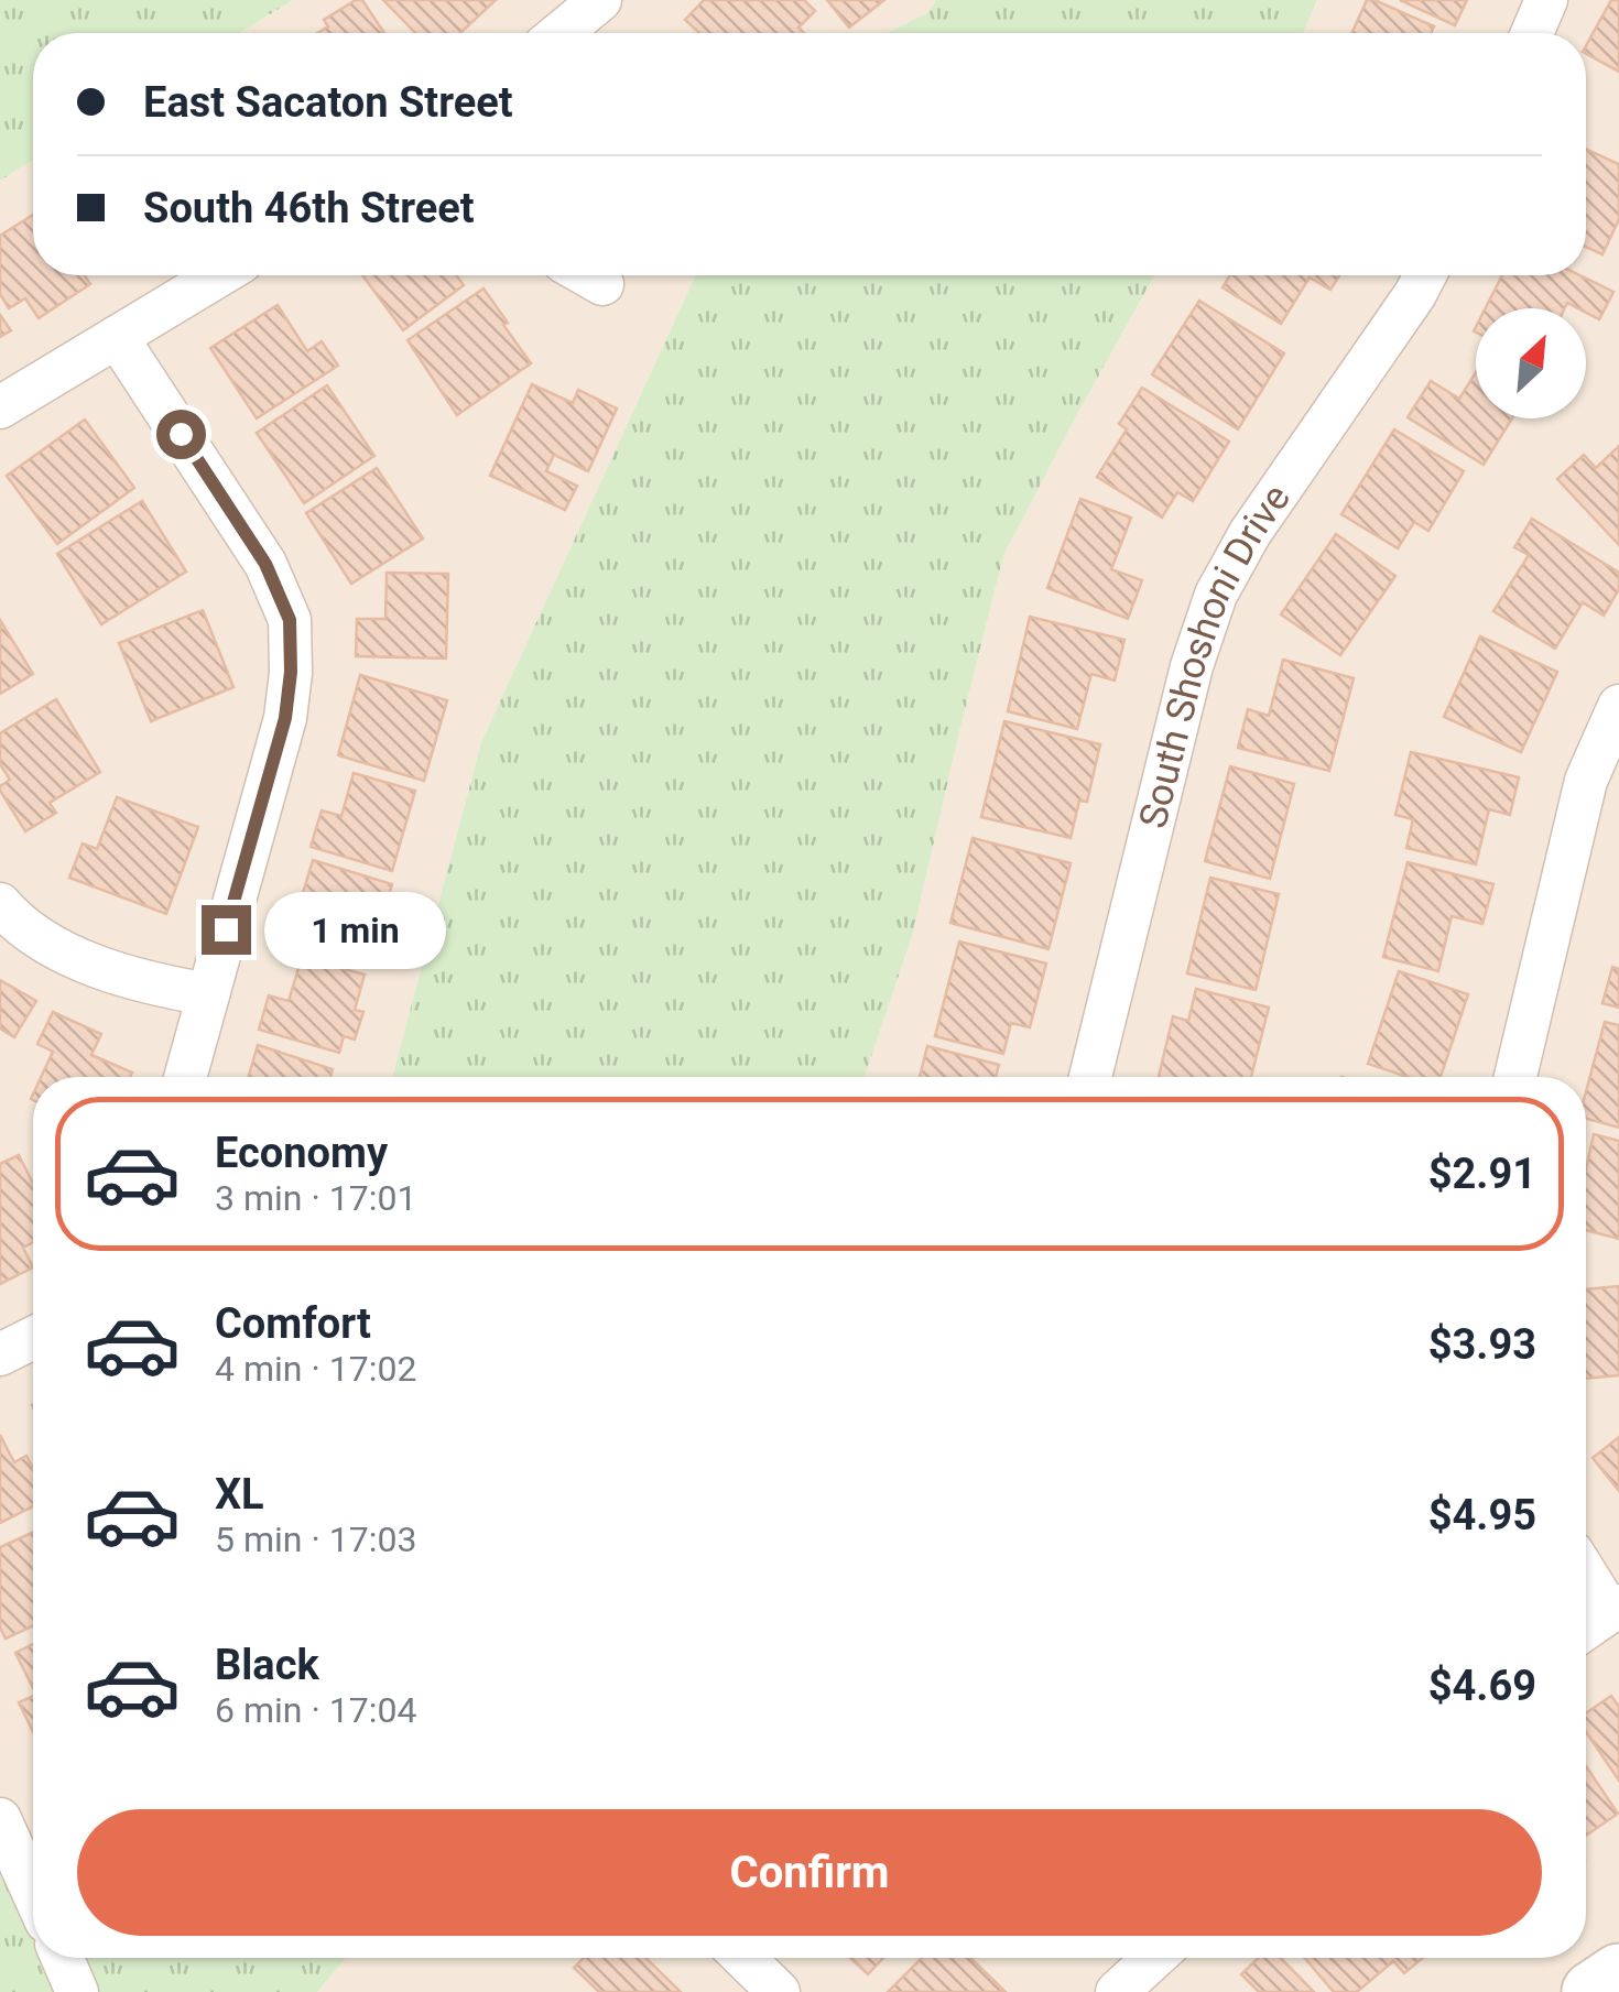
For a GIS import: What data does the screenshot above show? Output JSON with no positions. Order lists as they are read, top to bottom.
{
  "streets": {
    "street": ["South Shoshoni Drive"]
  },
  "north": "top right",
  "page": {
    "banner": ["East Sacaton Street", "South 46th Street"],
    "bubble": "1 min",
    "list": [
      {
        "name": "Economy",
        "note": "3 min · 17:01",
        "value": "$2.91"
      },
      {
        "name": "Comfort",
        "note": "4 min · 17:02",
        "value": "$3.93"
      },
      {
        "name": "XL",
        "note": "5 min · 17:03",
        "value": "$4.95"
      },
      {
        "name": "Black",
        "note": "6 min · 17:04",
        "value": "$4.69"
      }
    ],
    "buttons": "Confirm"
  }
}
